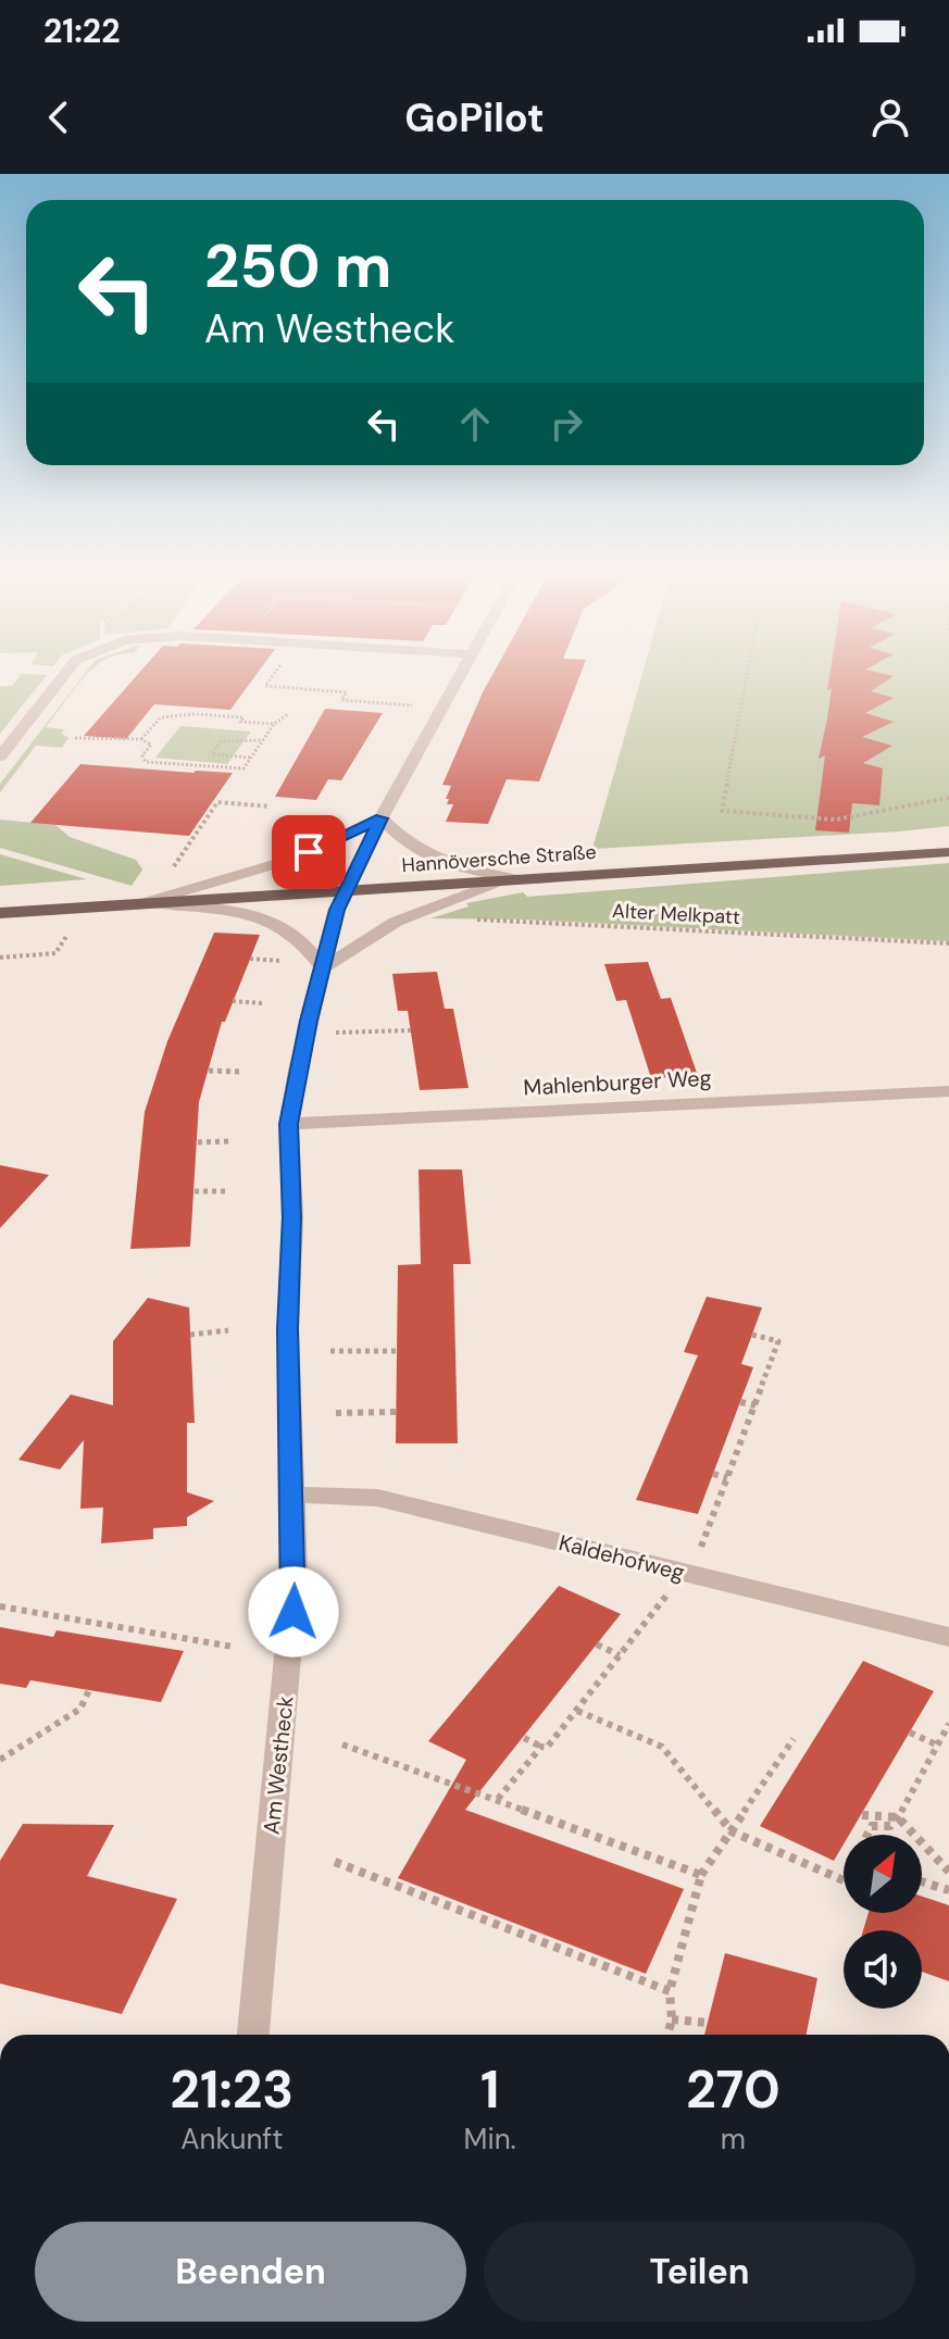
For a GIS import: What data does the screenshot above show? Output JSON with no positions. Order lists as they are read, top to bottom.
{
  "streets": {
    "main road": ["Hannöversche Straße"],
    "street": ["Mahlenburger Weg", "Kaldehofweg", "Am Westheck"],
    "path": ["Alter Melkpatt"]
  },
  "crossings": [
    ["Hannöversche Straße", "Am Westheck"],
    ["Mahlenburger Weg", "Am Westheck"],
    ["Kaldehofweg", "Am Westheck"]
  ],
  "north": "top right",
  "page": {
    "status": "21:22",
    "header": "GoPilot",
    "turn": ["250 m", "Am Westheck"],
    "eta": [
      "21:23",
      "Ankunft",
      "1",
      "Min.",
      "270",
      "m"
    ],
    "buttons": ["Beenden", "Teilen"]
  }
}
